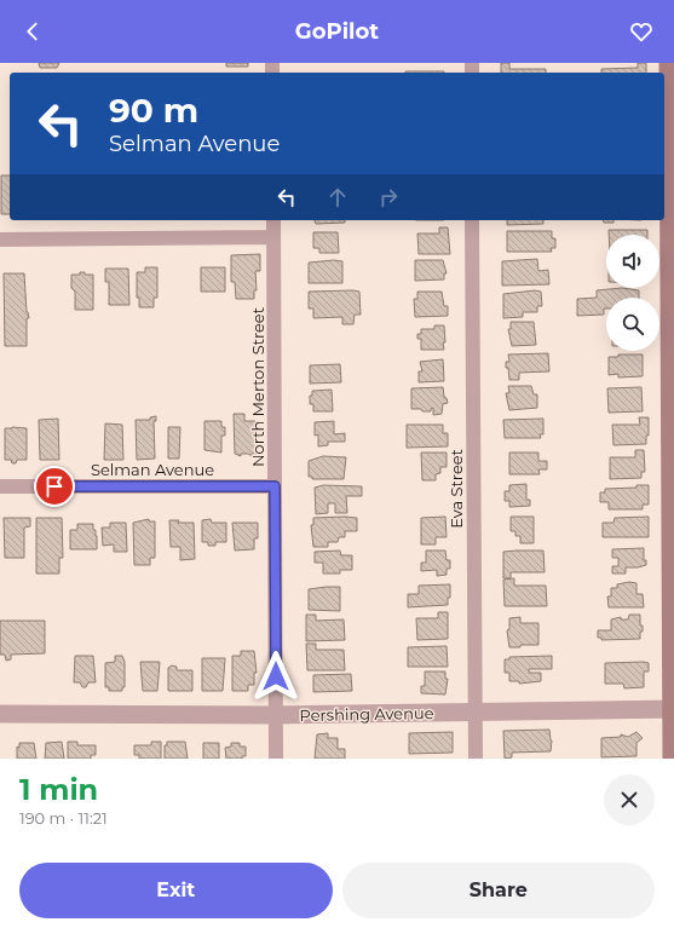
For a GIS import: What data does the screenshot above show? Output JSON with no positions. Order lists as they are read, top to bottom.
{
  "streets": {
    "street": [
      "North Merton Street",
      "Selman Avenue",
      "Eva Street",
      "Pershing Avenue"
    ]
  },
  "crossings": [
    ["North Merton Street", "Selman Avenue"],
    ["North Merton Street", "Pershing Avenue"],
    ["Eva Street", "Pershing Avenue"]
  ],
  "page": {
    "header": "GoPilot",
    "turn": ["90 m", "Selman Avenue"],
    "heading": ["1 min", "190 m · 11:21"],
    "buttons": ["Exit", "Share"]
  }
}
